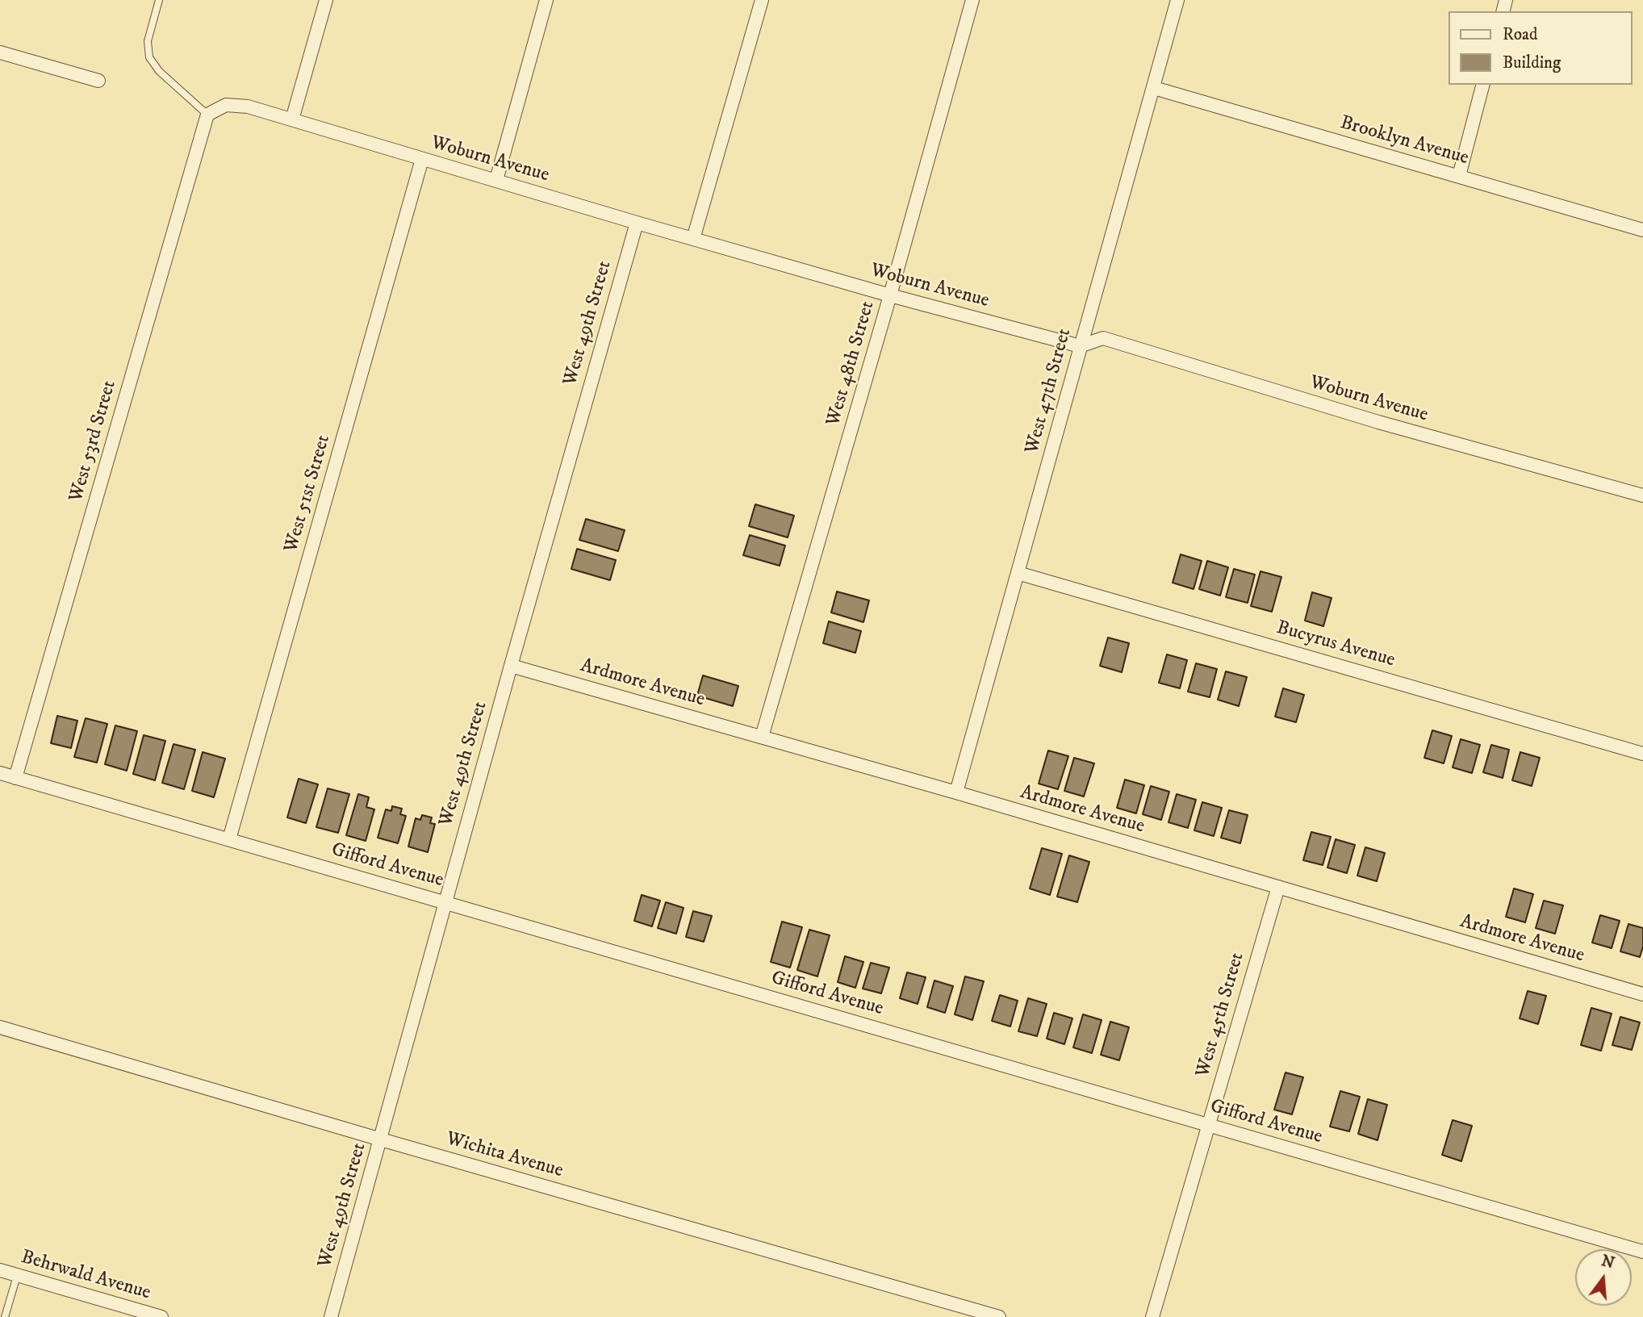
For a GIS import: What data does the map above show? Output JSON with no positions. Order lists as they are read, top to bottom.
{
  "streets": {
    "street": [
      "Brooklyn Avenue",
      "Woburn Avenue",
      "West 49th Street",
      "West 48th Street",
      "West 47th Street",
      "West 53rd Street",
      "West 51st Street",
      "Bucyrus Avenue",
      "Ardmore Avenue",
      "Gifford Avenue",
      "West 45th Street",
      "Wichita Avenue",
      "Behrwald Avenue"
    ]
  },
  "crossings": [
    ["Brooklyn Avenue", "West 47th Street"],
    ["Woburn Avenue", "West 49th Street"],
    ["Woburn Avenue", "West 48th Street"],
    ["Woburn Avenue", "West 47th Street"],
    ["Woburn Avenue", "West 53rd Street"],
    ["Woburn Avenue", "West 51st Street"],
    ["West 49th Street", "Ardmore Avenue"],
    ["West 49th Street", "Gifford Avenue"],
    ["West 49th Street", "Wichita Avenue"],
    ["West 48th Street", "Ardmore Avenue"],
    ["West 47th Street", "Bucyrus Avenue"],
    ["West 47th Street", "Ardmore Avenue"],
    ["West 53rd Street", "Gifford Avenue"],
    ["West 51st Street", "Gifford Avenue"],
    ["Ardmore Avenue", "West 45th Street"],
    ["Gifford Avenue", "West 45th Street"]
  ],
  "legend": ["Road", "Building"],
  "north": "top"
}
